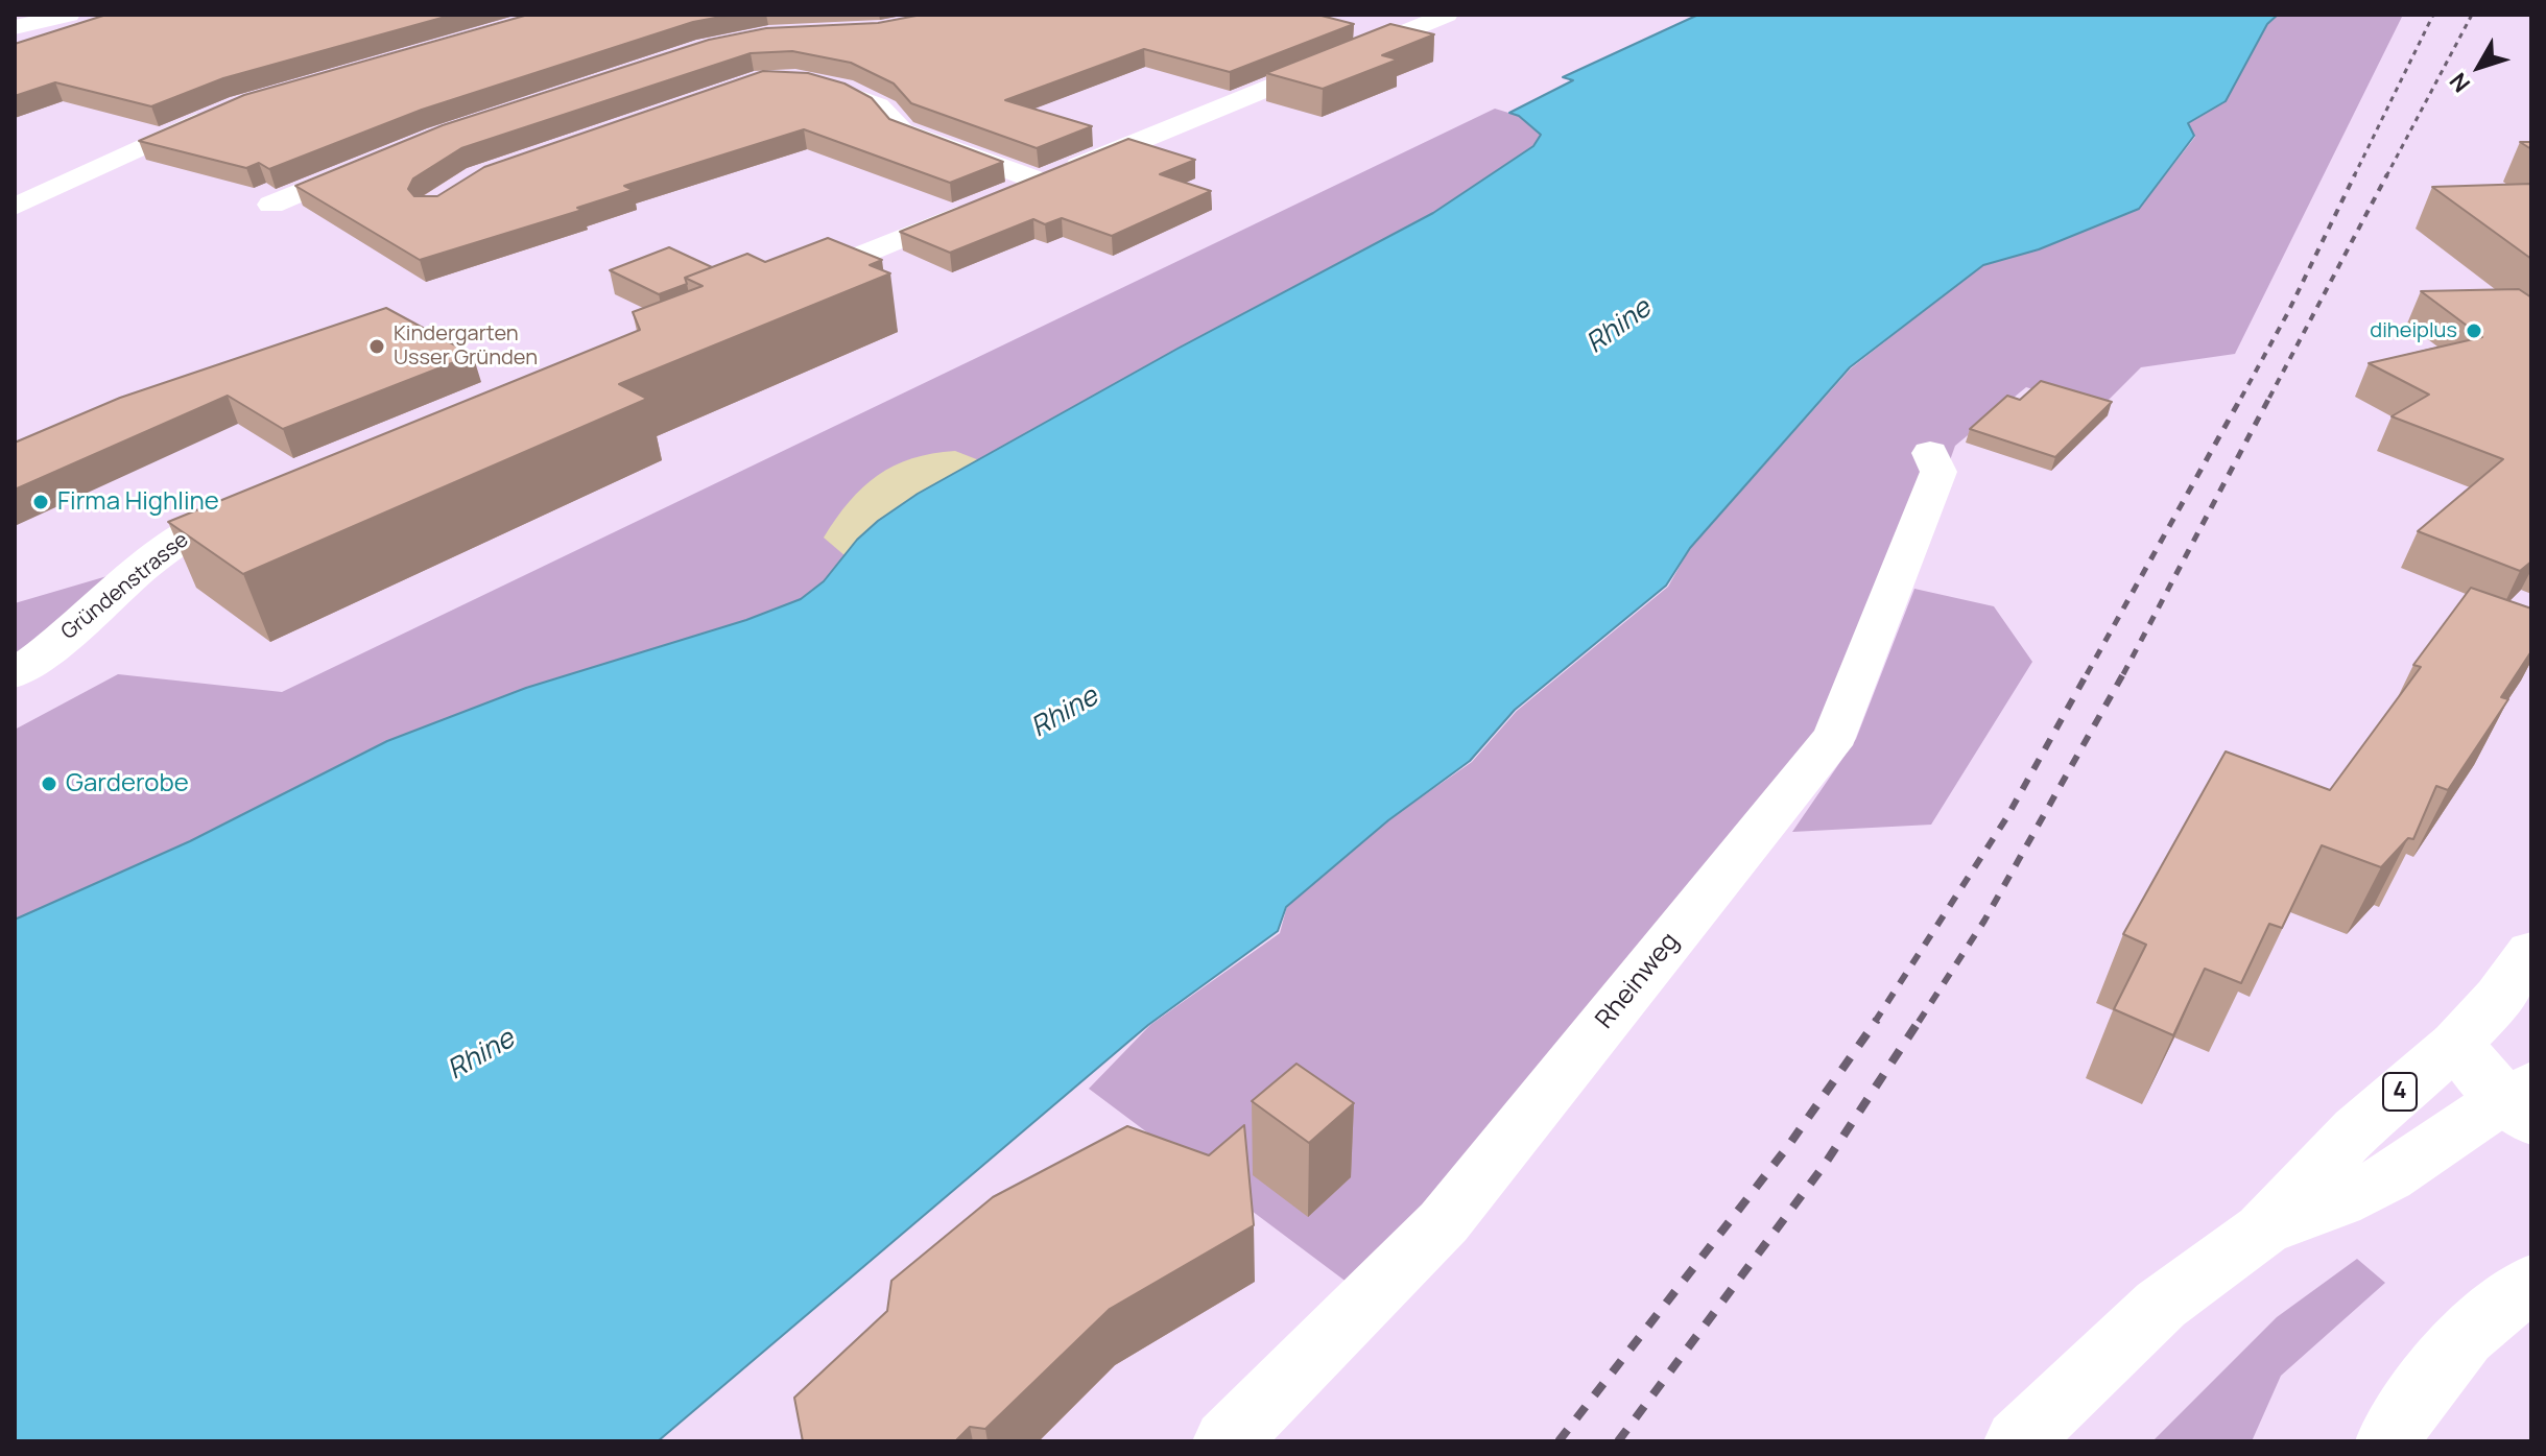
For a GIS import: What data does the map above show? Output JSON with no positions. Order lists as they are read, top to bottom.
{
  "streets": {
    "street": ["Gründenstrasse", "Rheinweg", "4"]
  },
  "water": ["Rhine"],
  "places": [
    "diheiplus",
    "Kindergarten Usser Gründen",
    "Firma Highline",
    "Garderobe"
  ],
  "north": "bottom left"
}
